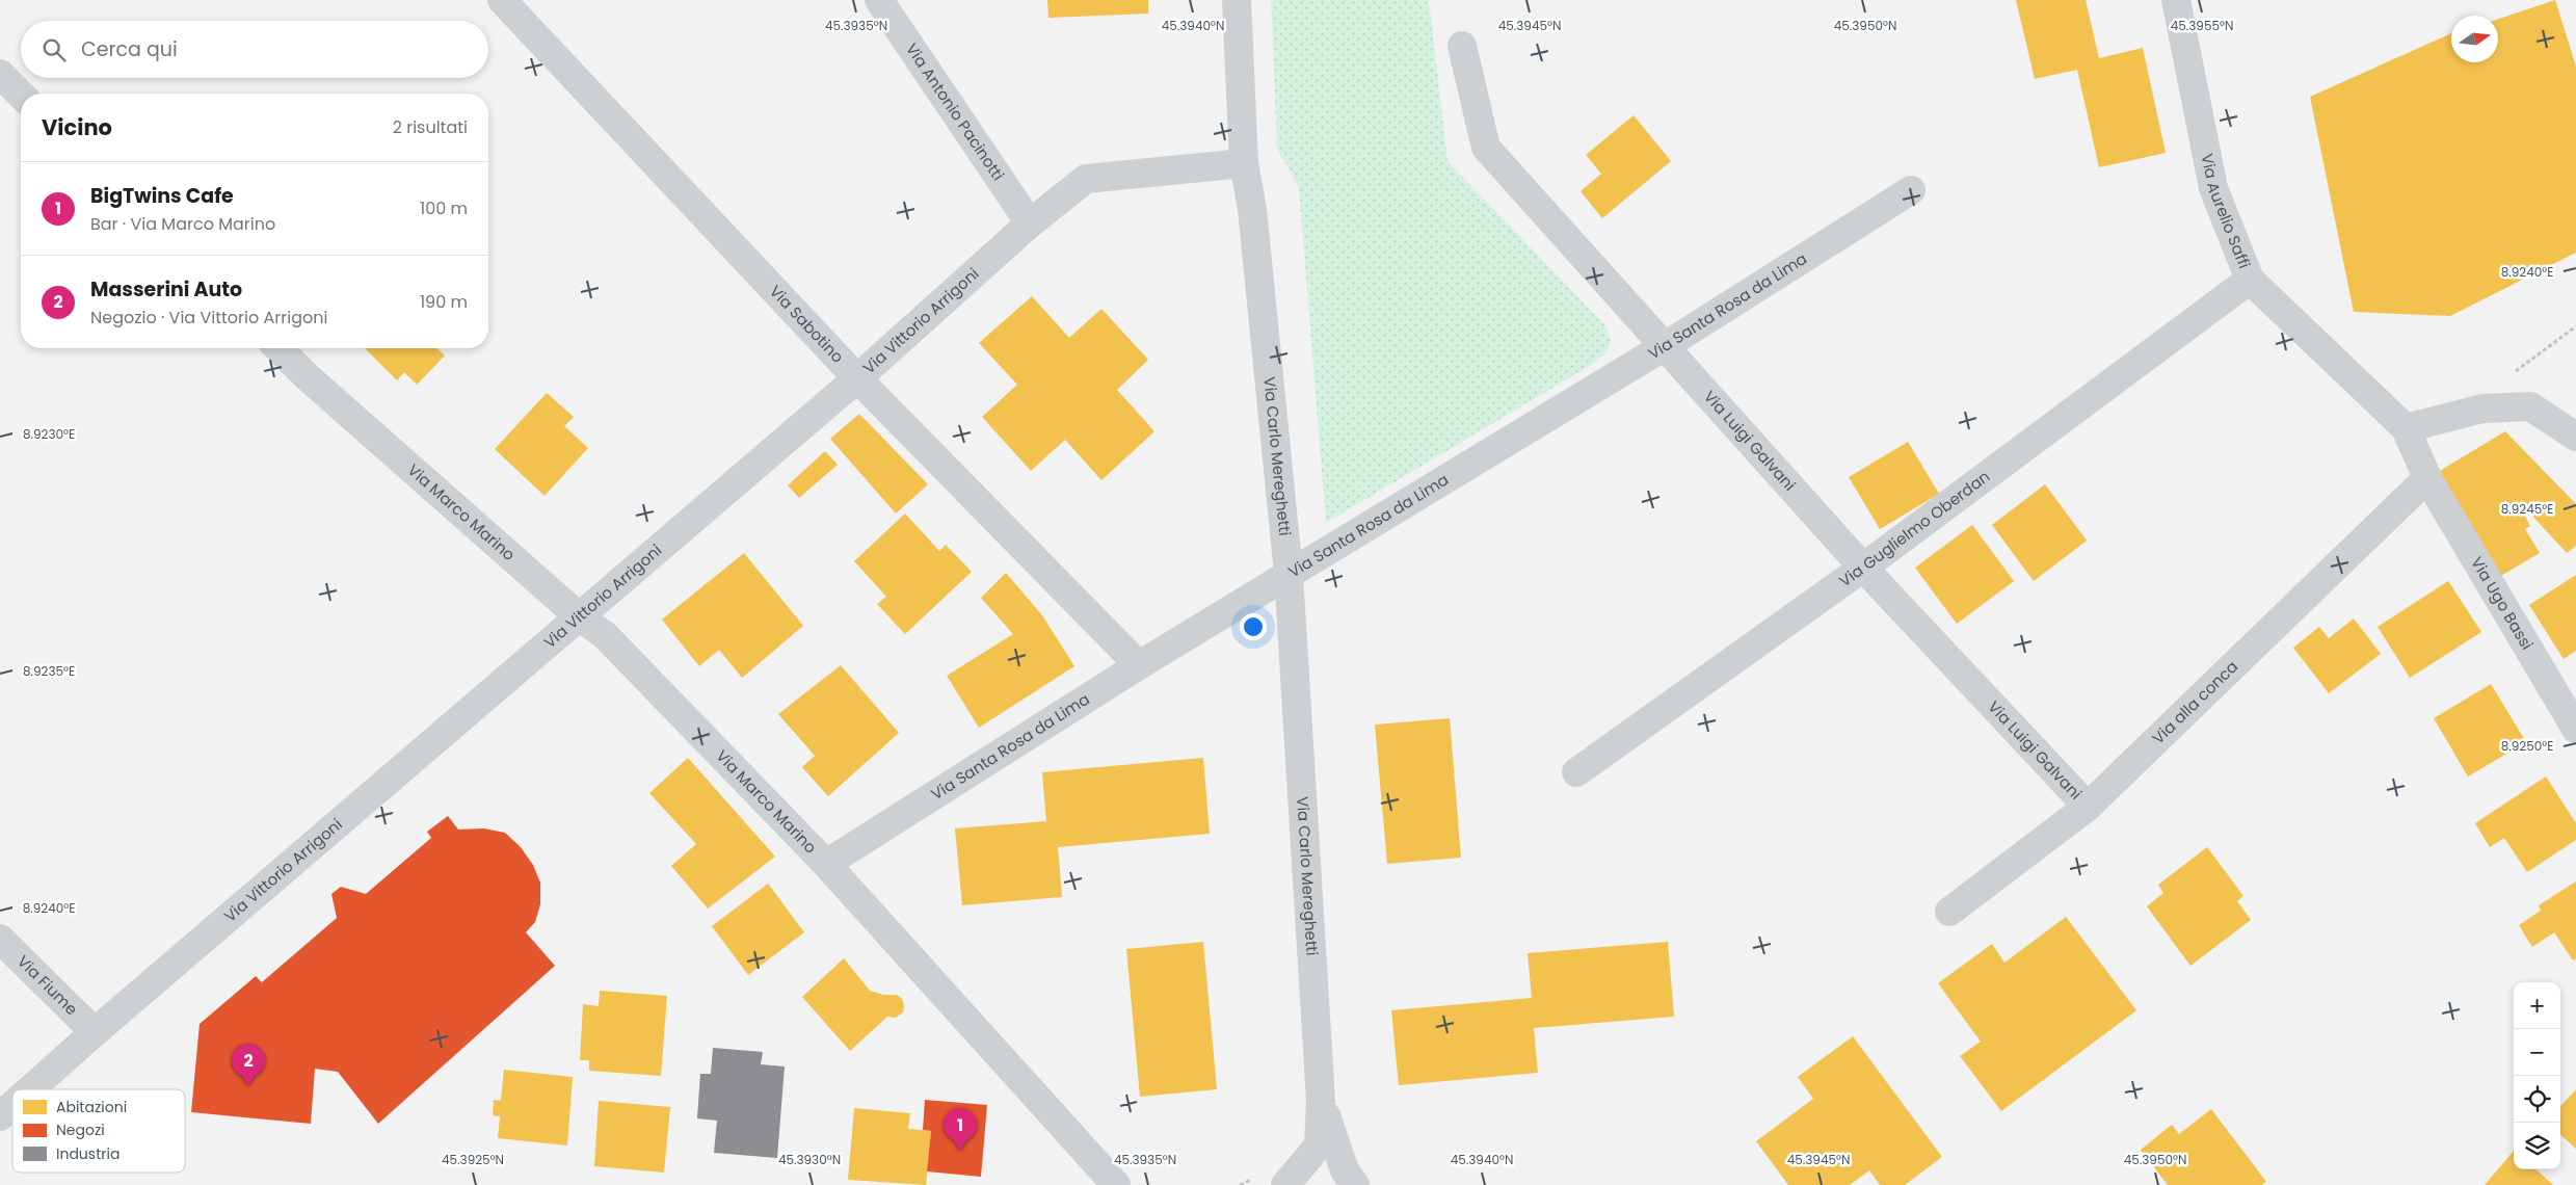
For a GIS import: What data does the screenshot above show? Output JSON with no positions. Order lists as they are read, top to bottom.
{
  "streets": {
    "street": [
      "Via Antonio Pacinotti",
      "Via Aurelio Saffi",
      "Via Santa Rosa da Lima",
      "Via Vittorio Arrigoni",
      "Via Sabotino",
      "Via Luigi Galvani",
      "Via Carlo Mereghetti",
      "Via Marco Marino",
      "Via Guglielmo Oberdan",
      "Via Ugo Bassi",
      "Via alla conca",
      "Via Fiume"
    ]
  },
  "crossings": [
    ["Via Antonio Pacinotti", "Via Vittorio Arrigoni"],
    ["Via Aurelio Saffi", "Via Guglielmo Oberdan"],
    ["Via Aurelio Saffi", "Via Ugo Bassi"],
    ["Via Aurelio Saffi", "Via alla conca"],
    ["Via Santa Rosa da Lima", "Via Sabotino"],
    ["Via Santa Rosa da Lima", "Via Luigi Galvani"],
    ["Via Santa Rosa da Lima", "Via Carlo Mereghetti"],
    ["Via Santa Rosa da Lima", "Via Marco Marino"],
    ["Via Vittorio Arrigoni", "Via Sabotino"],
    ["Via Vittorio Arrigoni", "Via Carlo Mereghetti"],
    ["Via Vittorio Arrigoni", "Via Marco Marino"],
    ["Via Vittorio Arrigoni", "Via Fiume"],
    ["Via Luigi Galvani", "Via Guglielmo Oberdan"],
    ["Via Luigi Galvani", "Via alla conca"],
    ["Via Ugo Bassi", "Via alla conca"]
  ],
  "legend": ["Abitazioni", "Negozi", "Industria"],
  "north": "right",
  "page": {
    "search": "Cerca qui",
    "heading": ["Vicino", "2 risultati"],
    "list": [
      {
        "mark": "1",
        "name": "BigTwins Cafe",
        "note": "Bar · Via Marco Marino",
        "value": "100 m"
      },
      {
        "mark": "2",
        "name": "Masserini Auto",
        "note": "Negozio · Via Vittorio Arrigoni",
        "value": "190 m"
      }
    ],
    "map_buttons": ["+", "−"],
    "pins": ["2", "1"]
  },
  "coordinates": [
    "45.3935°N",
    "45.3940°N",
    "45.3945°N",
    "45.3950°N",
    "45.3955°N",
    "8.9240°E",
    "8.9230°E",
    "8.9245°E",
    "8.9235°E",
    "8.9250°E",
    "45.3925°N",
    "45.3930°N"
  ]
}
